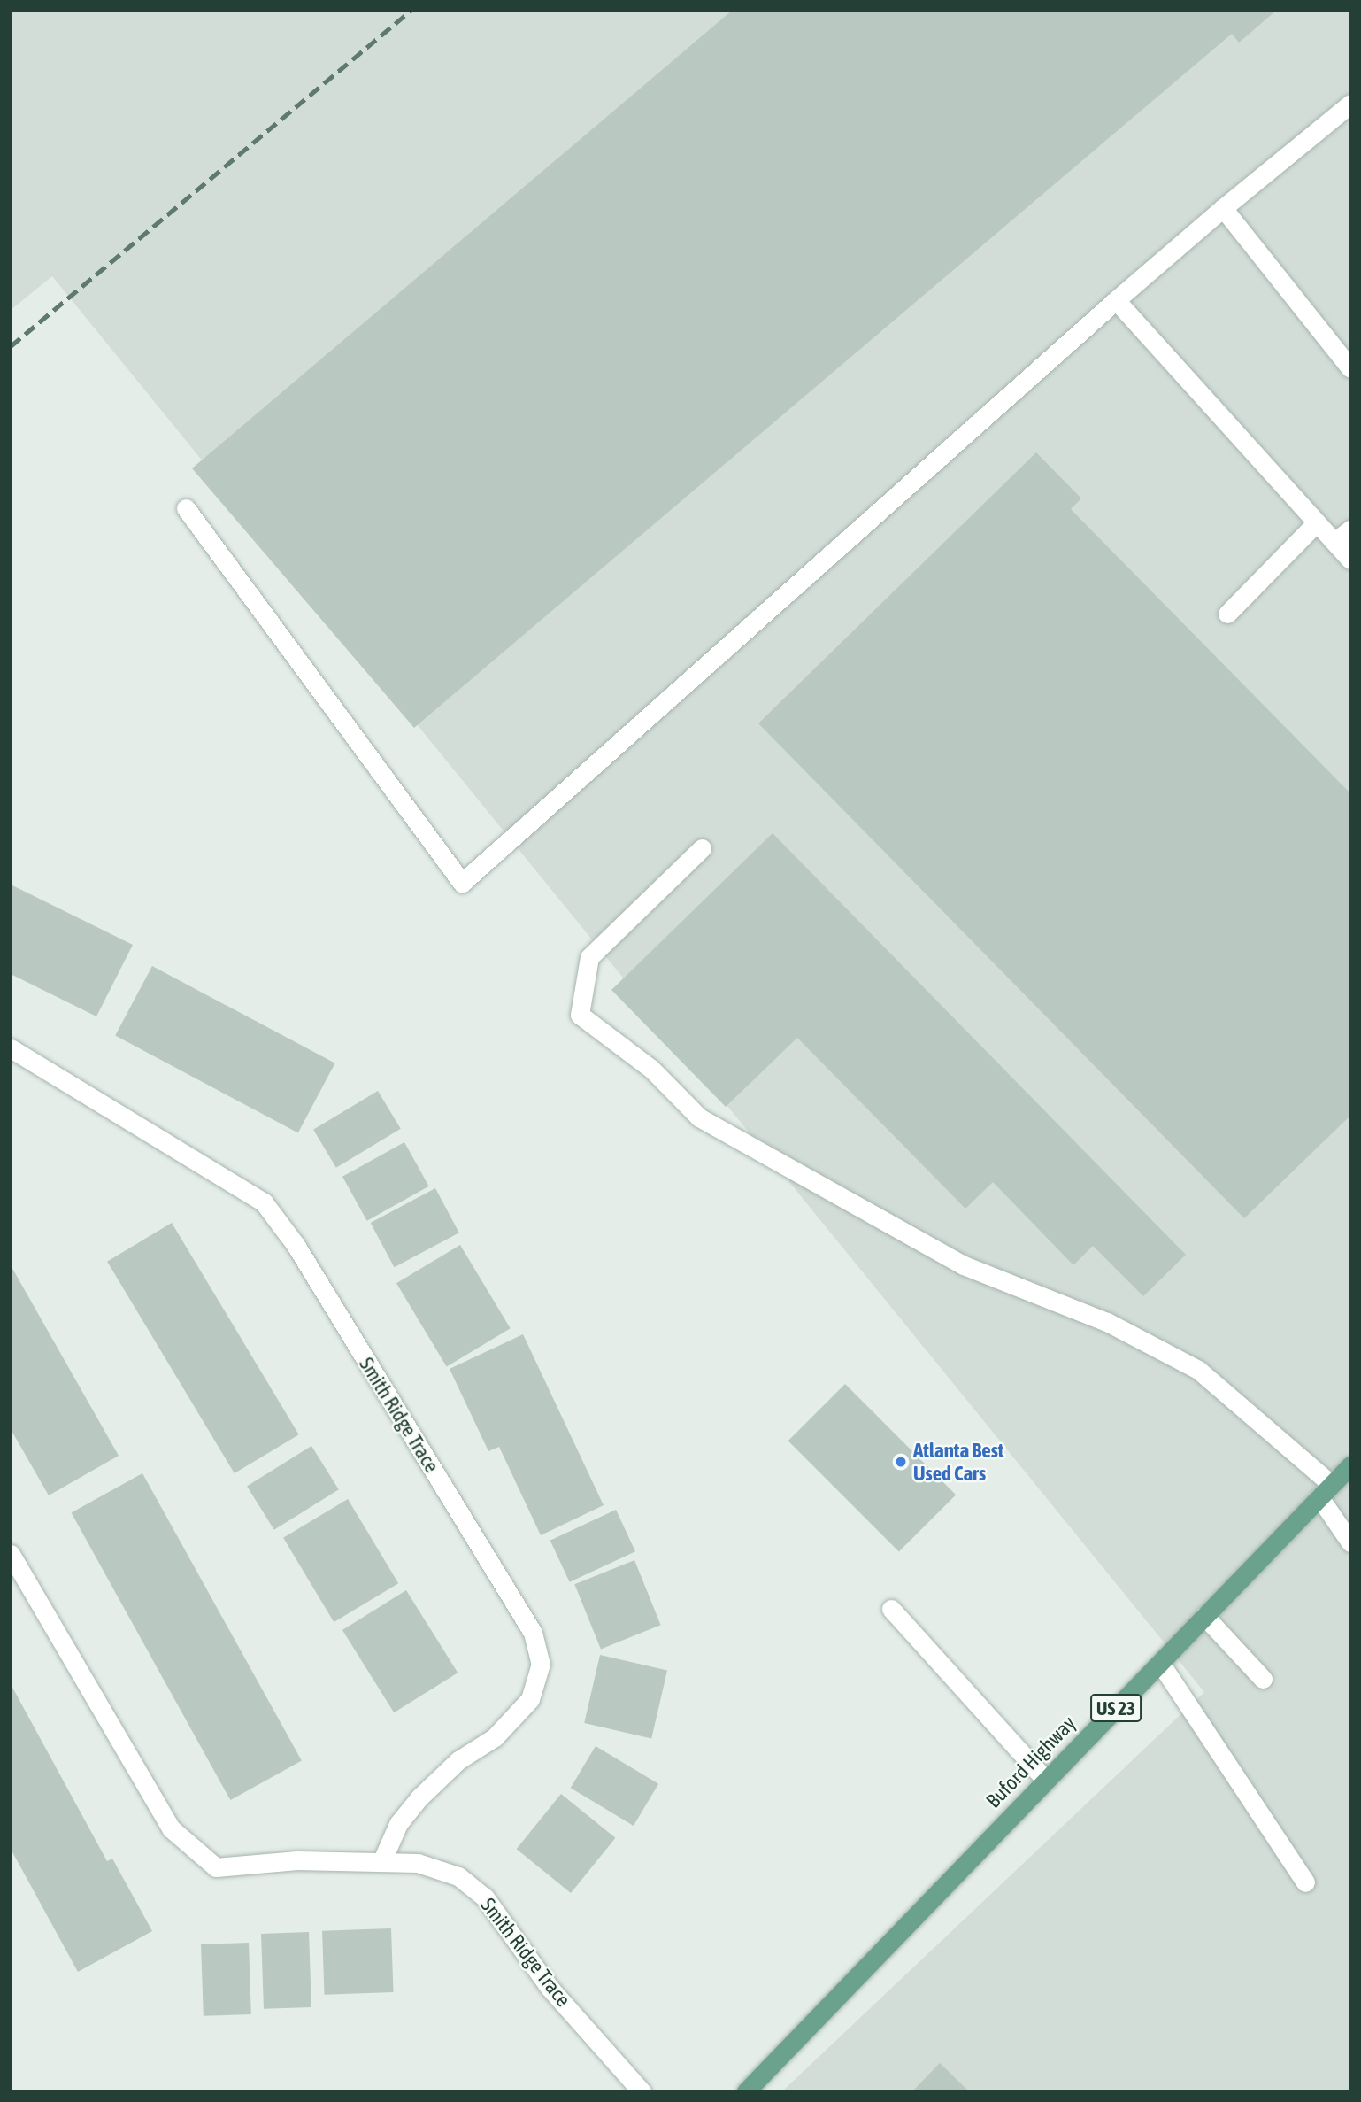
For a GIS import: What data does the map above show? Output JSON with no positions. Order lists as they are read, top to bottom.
{
  "streets": {
    "main road": ["US 23", "Buford Highway"],
    "street": ["Smith Ridge Trace"]
  },
  "places": ["Atlanta Best Used Cars"]
}
